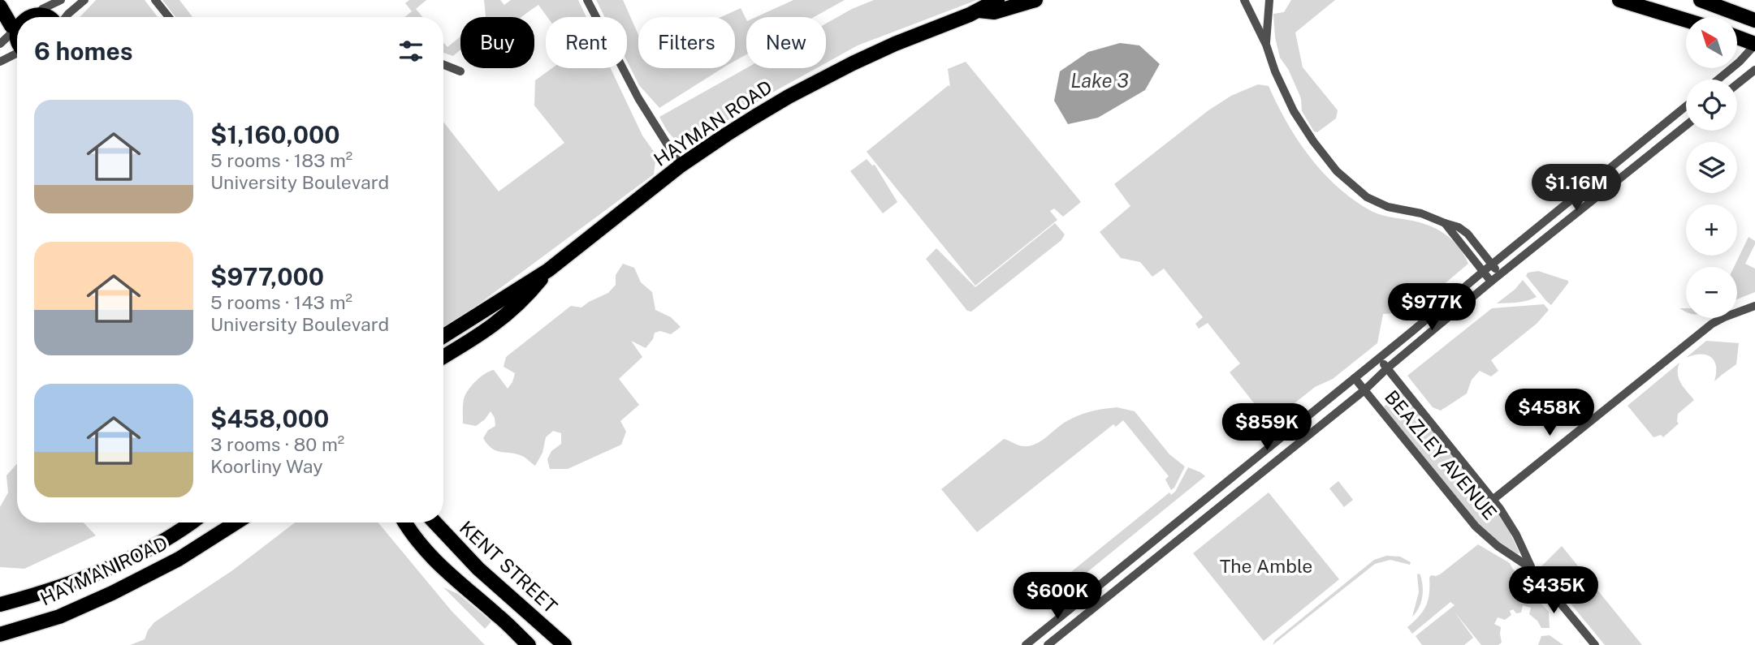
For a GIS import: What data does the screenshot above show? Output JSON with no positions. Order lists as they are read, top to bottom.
{
  "streets": {
    "main road": ["HAYMAN ROAD", "KENT STREET"],
    "street": ["BEAZLEY AVENUE"]
  },
  "water": ["Lake 3"],
  "parks": ["The Amble"],
  "north": "top left",
  "page": {
    "map_buttons": ["+", "−"],
    "chip": [
      "Buy",
      "Rent",
      "Filters",
      "New"
    ],
    "heading": "6 homes",
    "list": [
      {
        "name": "$1,160,000",
        "note": "5 rooms · 183 m² · University Boulevard"
      },
      {
        "name": "$977,000",
        "note": "5 rooms · 143 m² · University Boulevard"
      },
      {
        "name": "$458,000",
        "note": "3 rooms · 80 m² · Koorliny Way"
      }
    ],
    "price": [
      "$1.16M",
      "$977K",
      "$458K",
      "$859K",
      "$435K",
      "$600K"
    ]
  }
}
